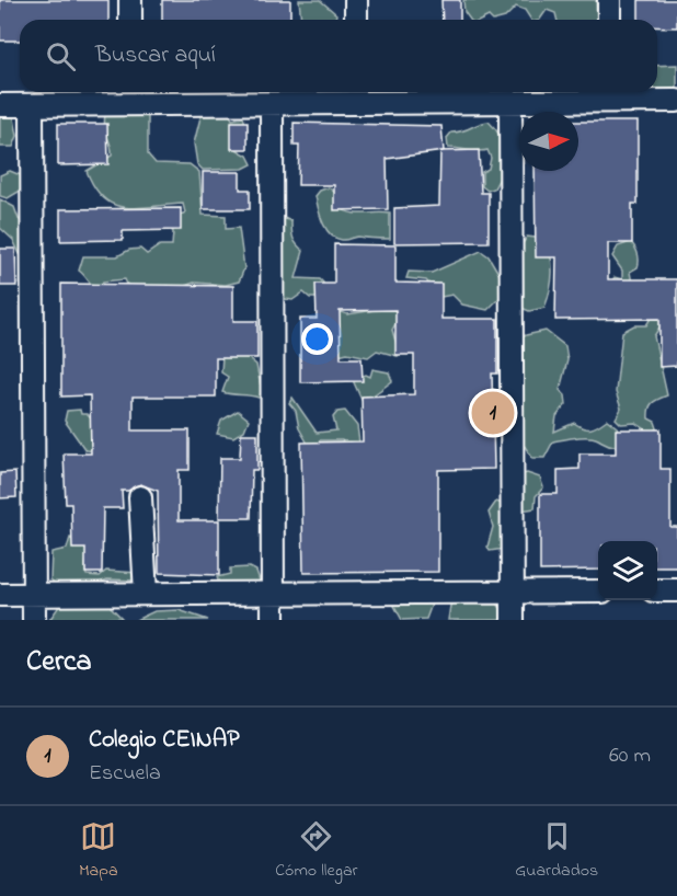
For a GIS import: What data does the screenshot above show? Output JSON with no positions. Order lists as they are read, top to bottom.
{
  "north": "right",
  "page": {
    "search": "Buscar aquí",
    "pins": "1",
    "heading": "Cerca",
    "list": [
      {
        "mark": "1",
        "name": "Colegio CEINAP",
        "note": "Escuela",
        "value": "60 m"
      }
    ],
    "nav": ["Mapa", "Cómo llegar", "Guardados"]
  }
}
